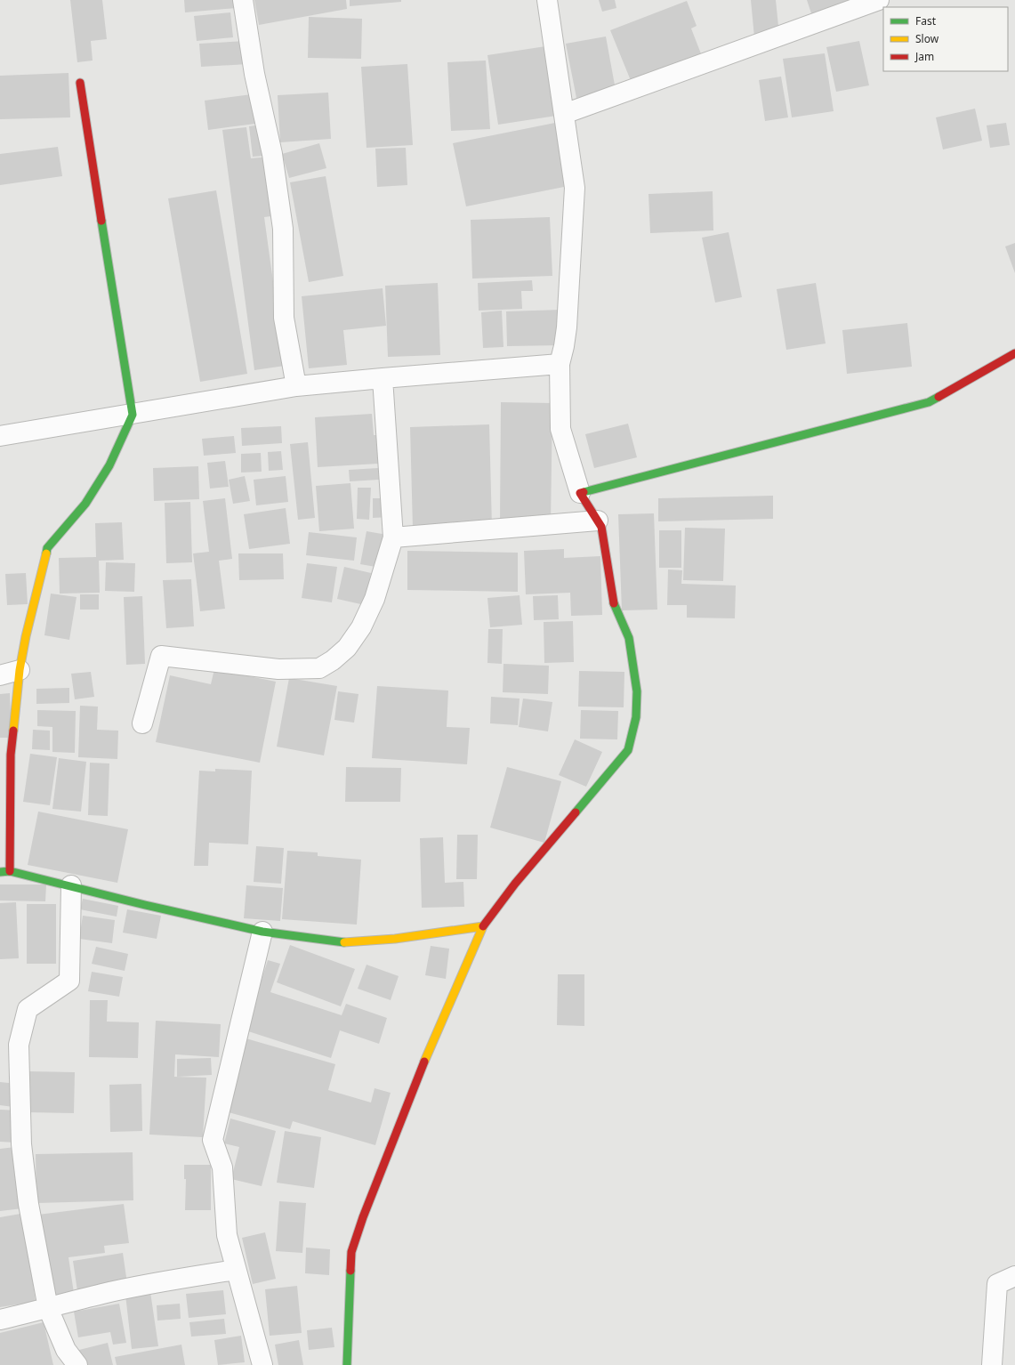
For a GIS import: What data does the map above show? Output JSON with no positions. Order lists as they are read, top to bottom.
{
  "legend": ["Fast", "Slow", "Jam"]
}
